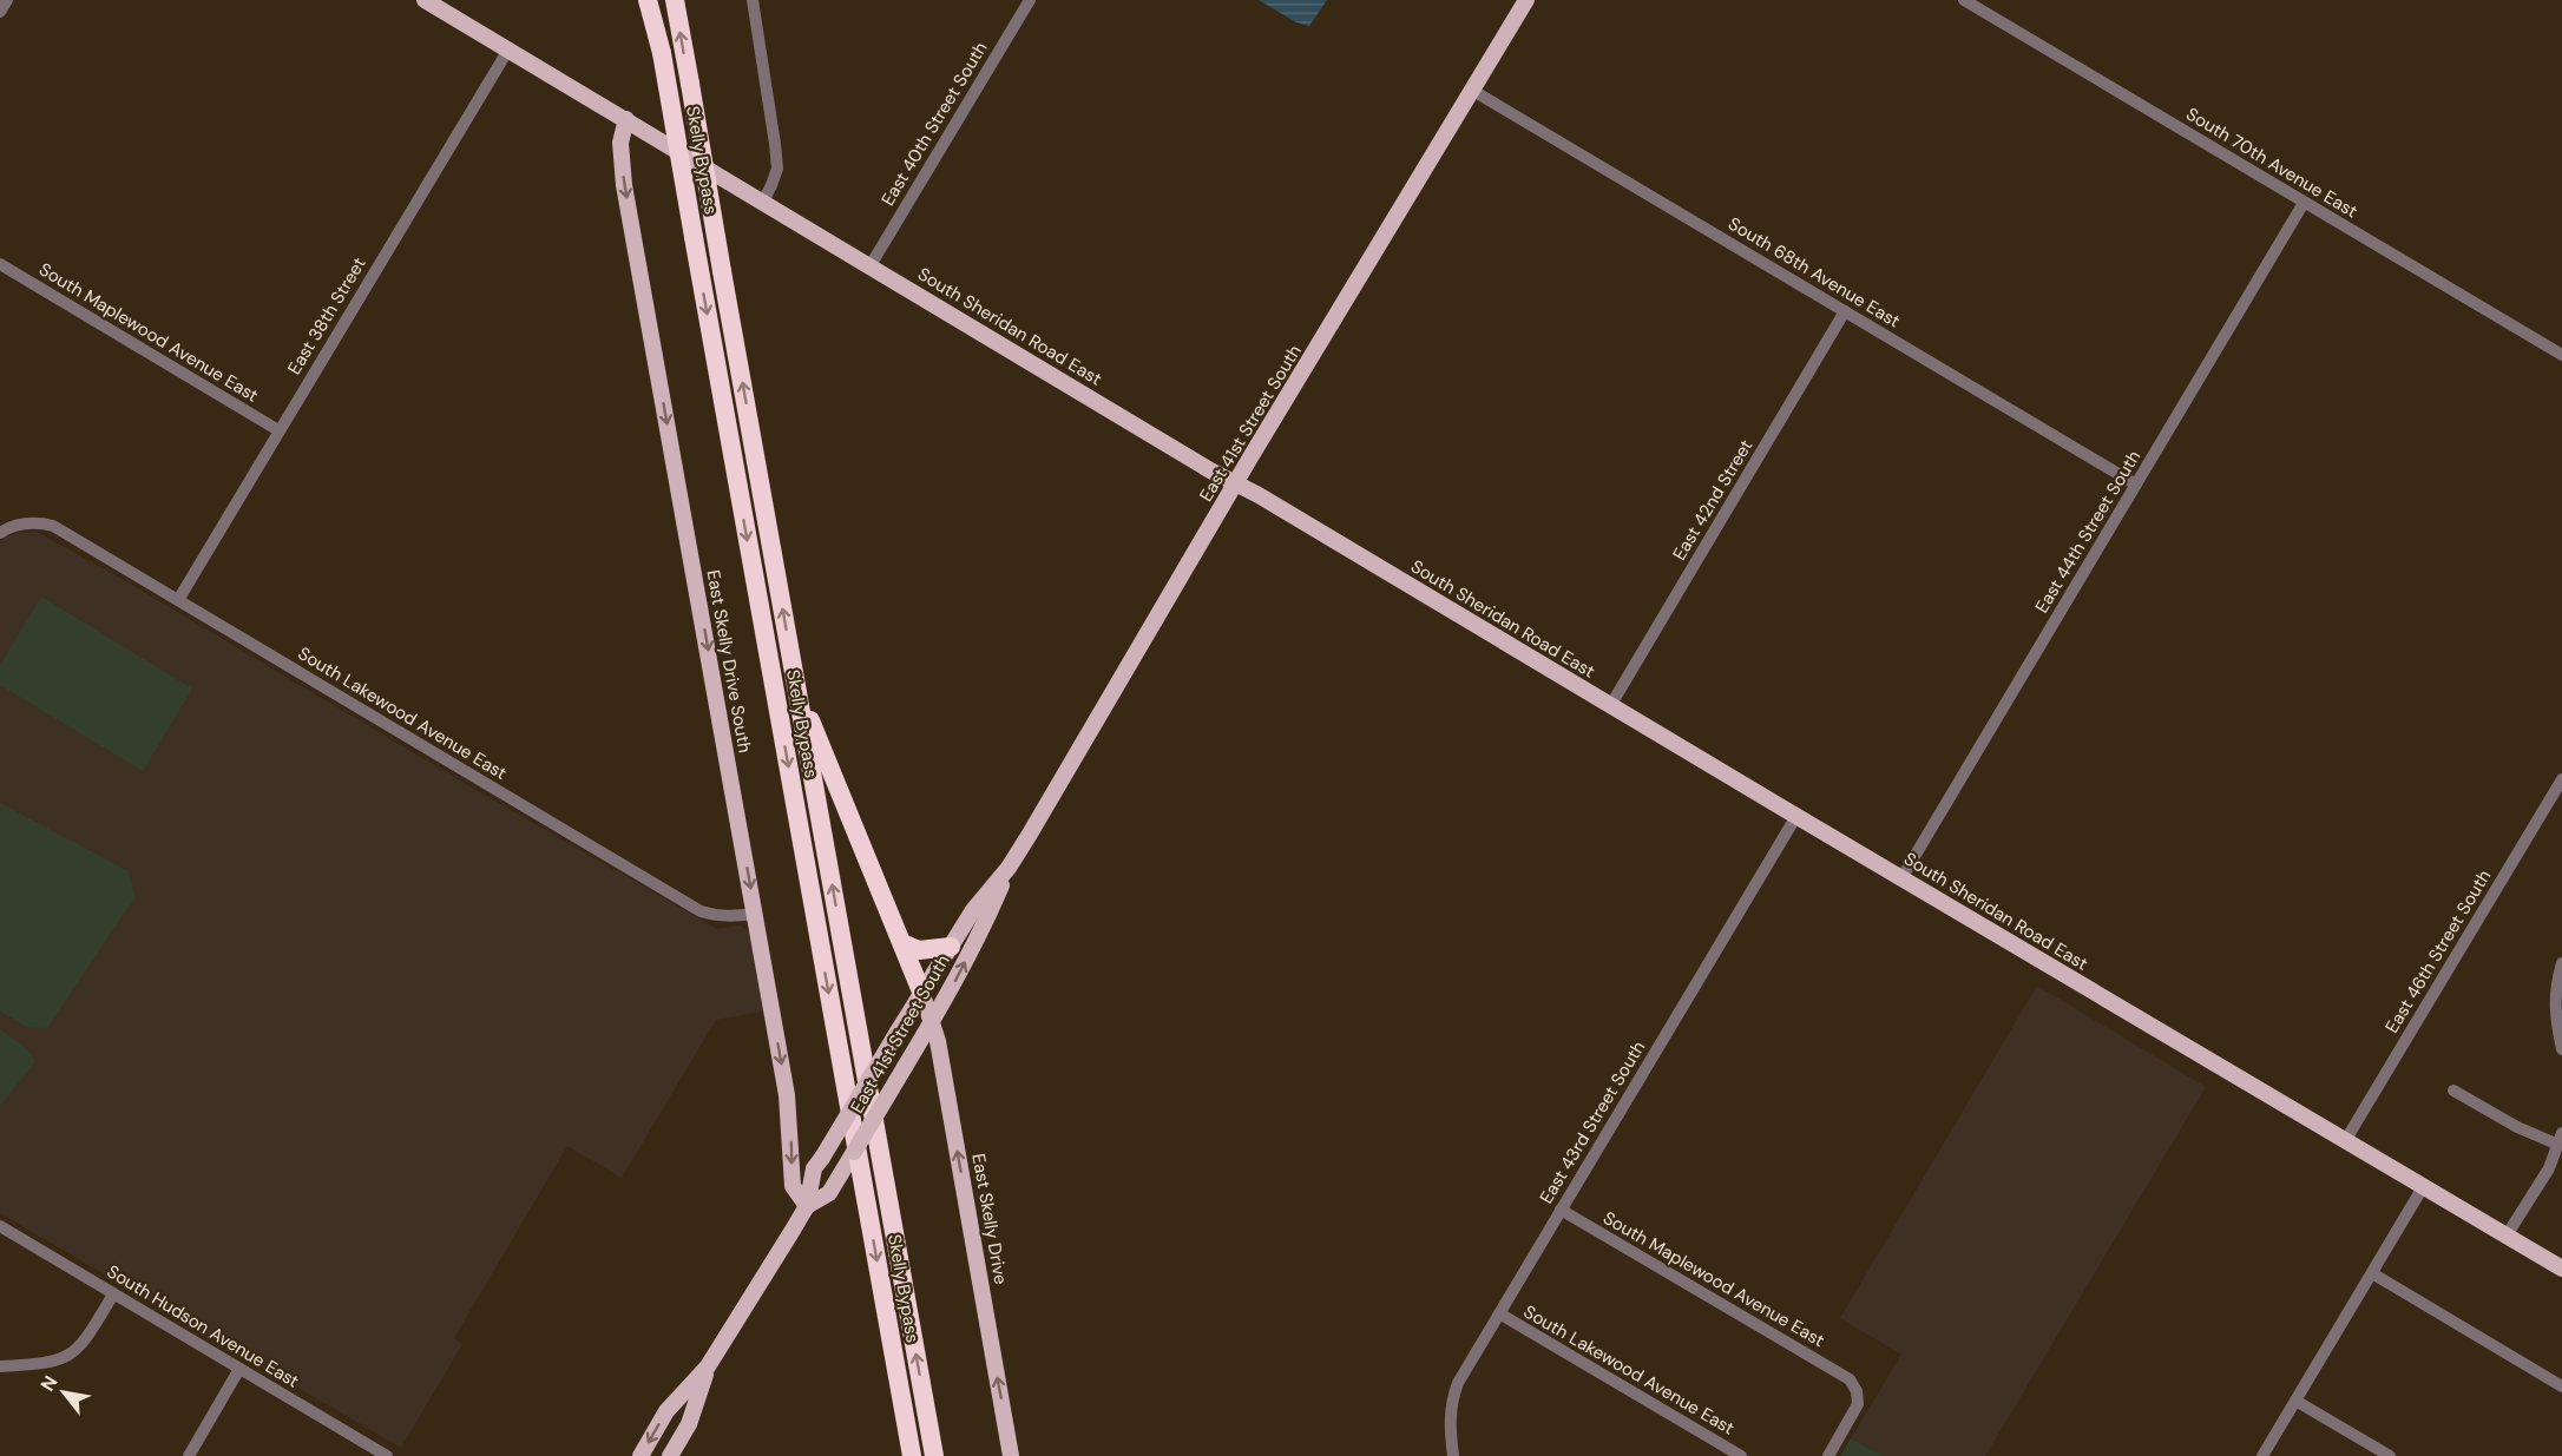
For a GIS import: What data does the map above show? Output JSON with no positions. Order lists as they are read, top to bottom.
{
  "streets": {
    "highway": ["Skelly Bypass"],
    "main road": [
      "South Sheridan Road East",
      "East 41st Street South",
      "East Skelly Drive South",
      "East Skelly Drive"
    ],
    "street": [
      "East 40th Street South",
      "South 70th Avenue East",
      "South 68th Avenue East",
      "East 38th Street",
      "South Maplewood Avenue East",
      "East 42nd Street",
      "East 44th Street South",
      "South Lakewood Avenue East",
      "East 46th Street South",
      "East 43rd Street South",
      "South Hudson Avenue East"
    ]
  },
  "crossings": [
    ["East 40th Street South", "South Sheridan Road East"],
    ["South 70th Avenue East", "East 44th Street South"],
    ["South 68th Avenue East", "East 41st Street South"],
    ["South 68th Avenue East", "East 42nd Street"],
    ["South 68th Avenue East", "East 44th Street South"],
    ["East 38th Street", "South Sheridan Road East"],
    ["East 38th Street", "South Maplewood Avenue East"],
    ["East 38th Street", "South Lakewood Avenue East"],
    ["South Sheridan Road East", "East 41st Street South"],
    ["South Sheridan Road East", "East 42nd Street"],
    ["South Sheridan Road East", "East 44th Street South"],
    ["South Sheridan Road East", "East Skelly Drive South"],
    ["South Sheridan Road East", "East 46th Street South"],
    ["South Sheridan Road East", "East 43rd Street South"],
    ["South Maplewood Avenue East", "East 43rd Street South"],
    ["East 41st Street South", "East Skelly Drive South"],
    ["East 41st Street South", "East Skelly Drive"],
    ["East Skelly Drive South", "South Lakewood Avenue East"],
    ["South Lakewood Avenue East", "East 43rd Street South"]
  ],
  "one_way": ["East Skelly Drive South", "East Skelly Drive"],
  "north": "top left"
}
